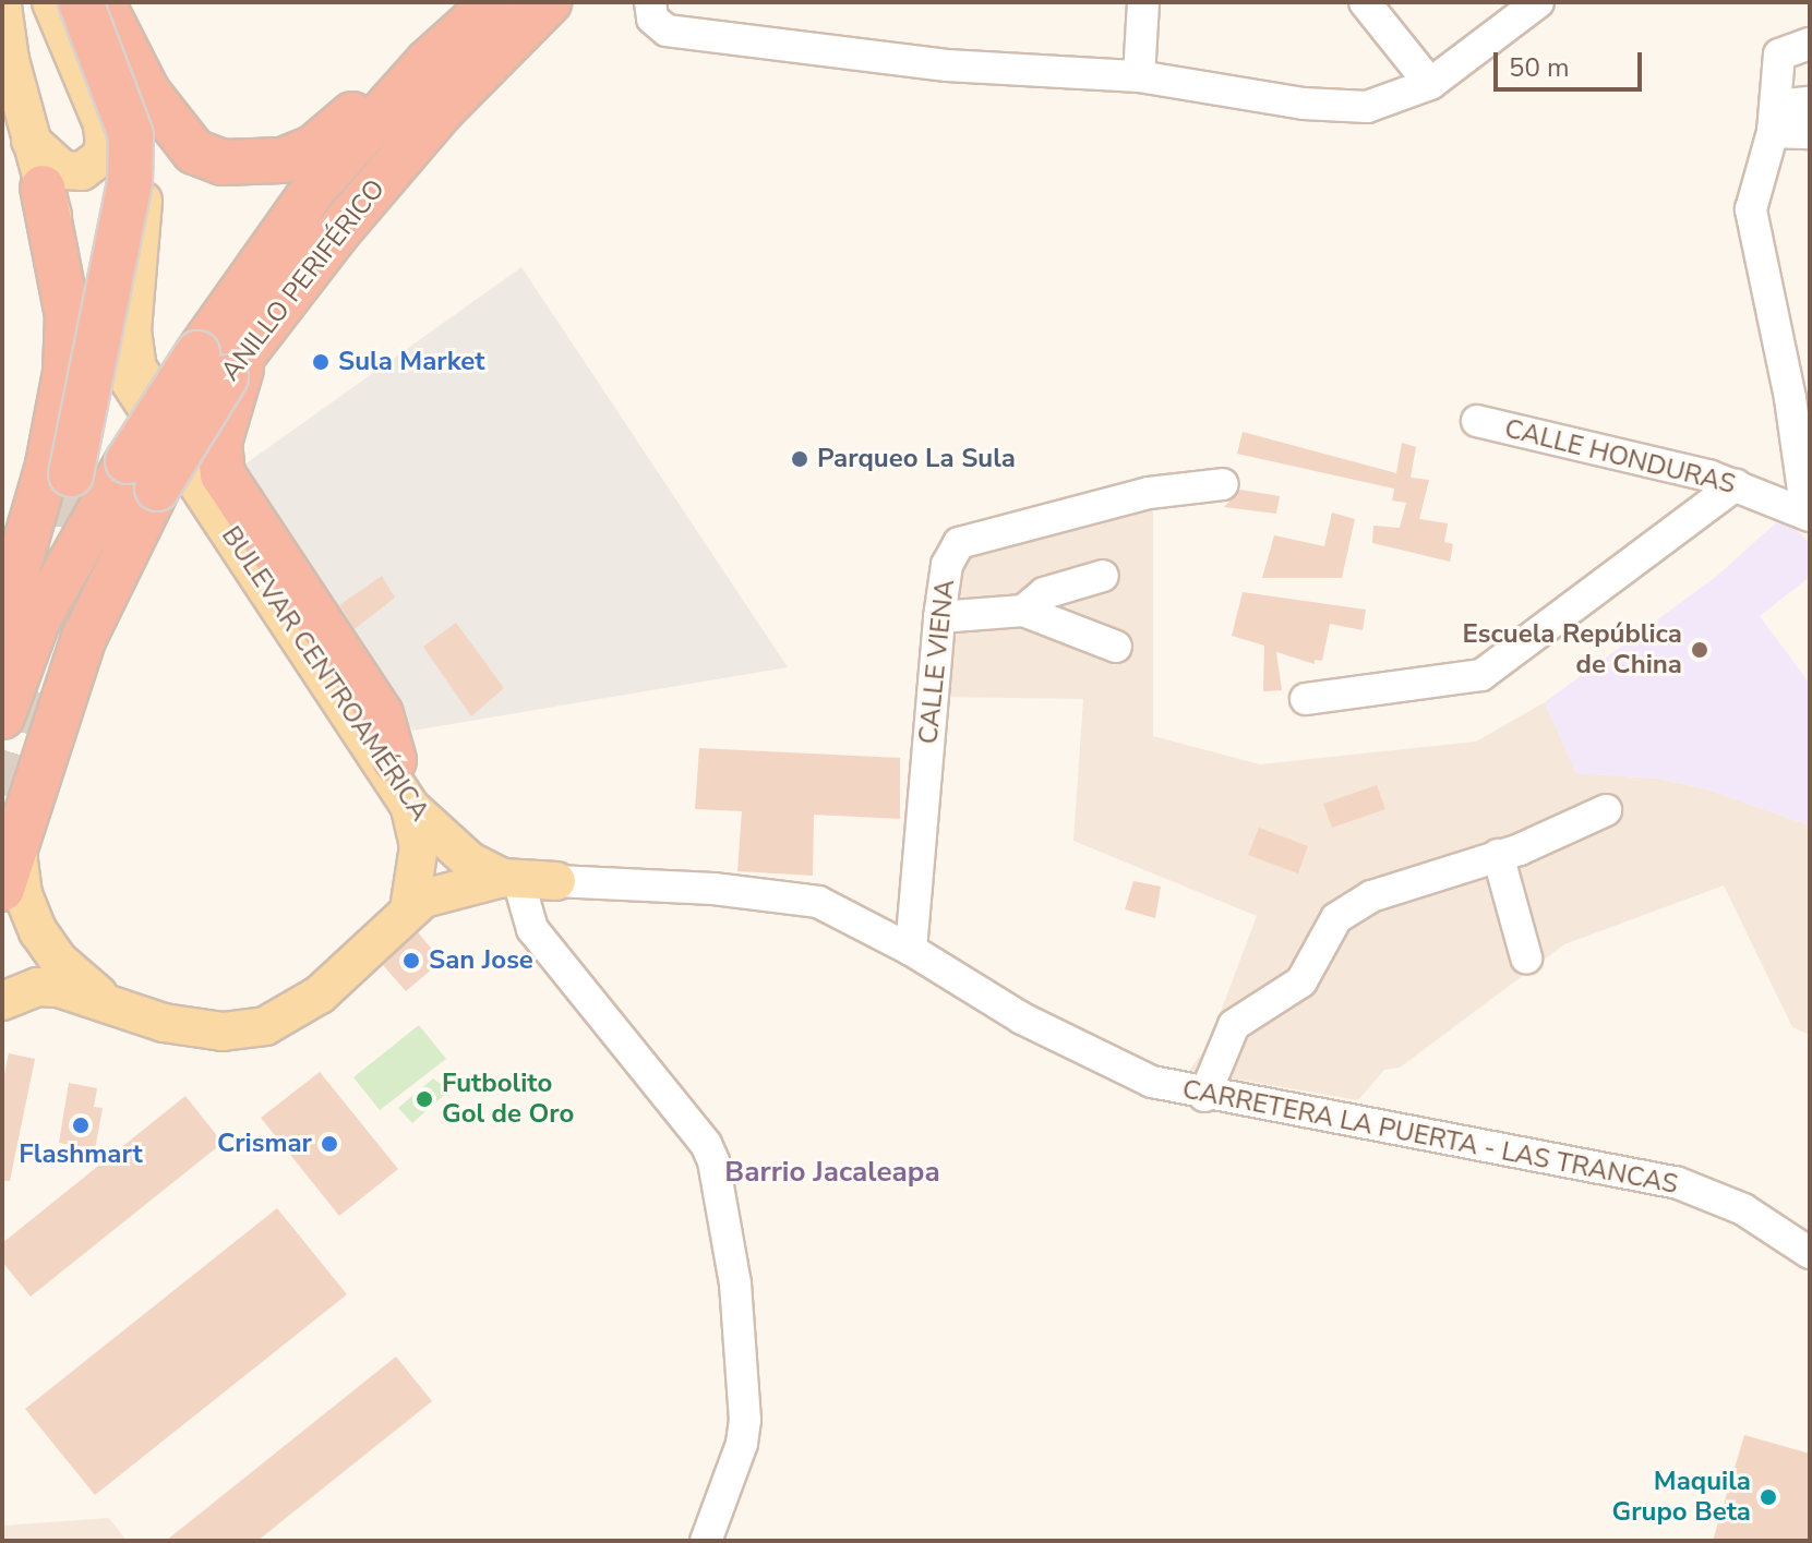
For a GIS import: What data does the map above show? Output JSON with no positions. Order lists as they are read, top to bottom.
{
  "streets": {
    "highway": ["ANILLO PERIFÉRICO"],
    "main road": ["BULEVAR CENTROAMÉRICA"],
    "street": ["CALLE HONDURAS", "CALLE VIENA", "CARRETERA LA PUERTA - LAS TRANCAS"]
  },
  "crossings": [
    ["CALLE VIENA", "CARRETERA LA PUERTA - LAS TRANCAS"],
    ["BULEVAR CENTROAMÉRICA", "CARRETERA LA PUERTA - LAS TRANCAS"]
  ],
  "districts": ["Barrio Jacaleapa"],
  "places": [
    "Sula Market",
    "Parqueo La Sula",
    "Escuela República de China",
    "San Jose",
    "Futbolito Gol de Oro",
    "Flashmart",
    "Crismar",
    "Maquila Grupo Beta"
  ],
  "scale_bar": "50 m"
}
